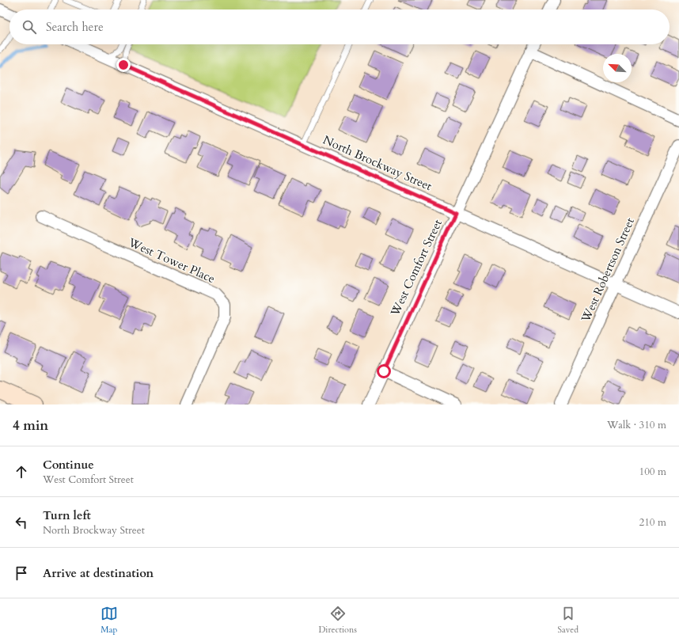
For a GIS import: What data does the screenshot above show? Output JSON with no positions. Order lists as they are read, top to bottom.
{
  "streets": {
    "street": [
      "North Brockway Street",
      "West Tower Place",
      "West Comfort Street",
      "West Robertson Street"
    ]
  },
  "crossings": [
    ["North Brockway Street", "West Comfort Street"],
    ["North Brockway Street", "West Robertson Street"]
  ],
  "north": "top left",
  "page": {
    "search": "Search here",
    "heading": ["4 min", "Walk · 310 m"],
    "list": [
      ["Continue", "West Comfort Street", "100 m"],
      ["Turn left", "North Brockway Street", "210 m"],
      "Arrive at destination"
    ],
    "nav": ["Map", "Directions", "Saved"]
  }
}
